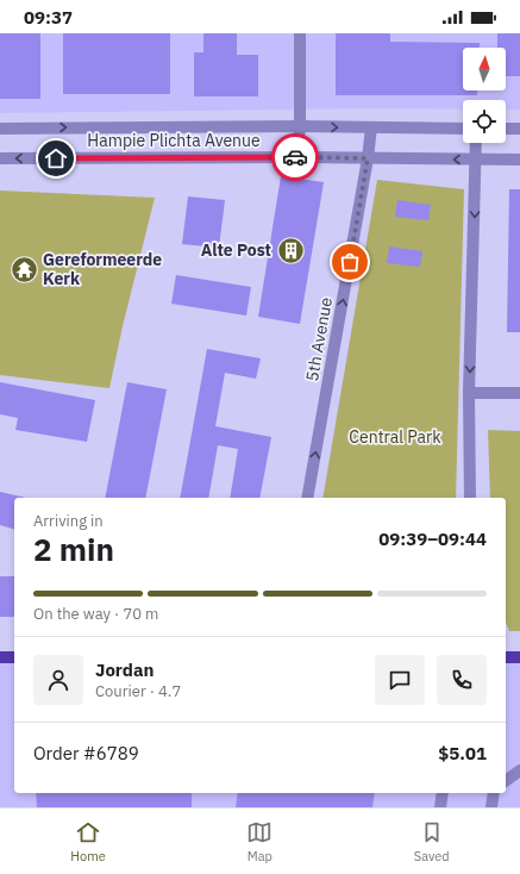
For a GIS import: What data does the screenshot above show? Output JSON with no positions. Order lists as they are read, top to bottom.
{
  "streets": {
    "street": ["Hampie Plichta Avenue", "5th Avenue"]
  },
  "crossings": [
    ["Hampie Plichta Avenue", "5th Avenue"]
  ],
  "one_way": ["5th Avenue"],
  "parks": ["Central Park"],
  "places": {
    "building": ["Alte Post"],
    "temple": ["Gereformeerde Kerk"]
  },
  "north": "top",
  "page": {
    "status": "09:37",
    "heading": ["2 min", "Arriving in", "09:39–09:44"],
    "panel": [
      "Jordan",
      "Courier · 4.7",
      "Order #6789",
      "$5.01"
    ],
    "bar": "On the way · 70 m",
    "tabs": ["Home", "Map", "Saved"]
  }
}
